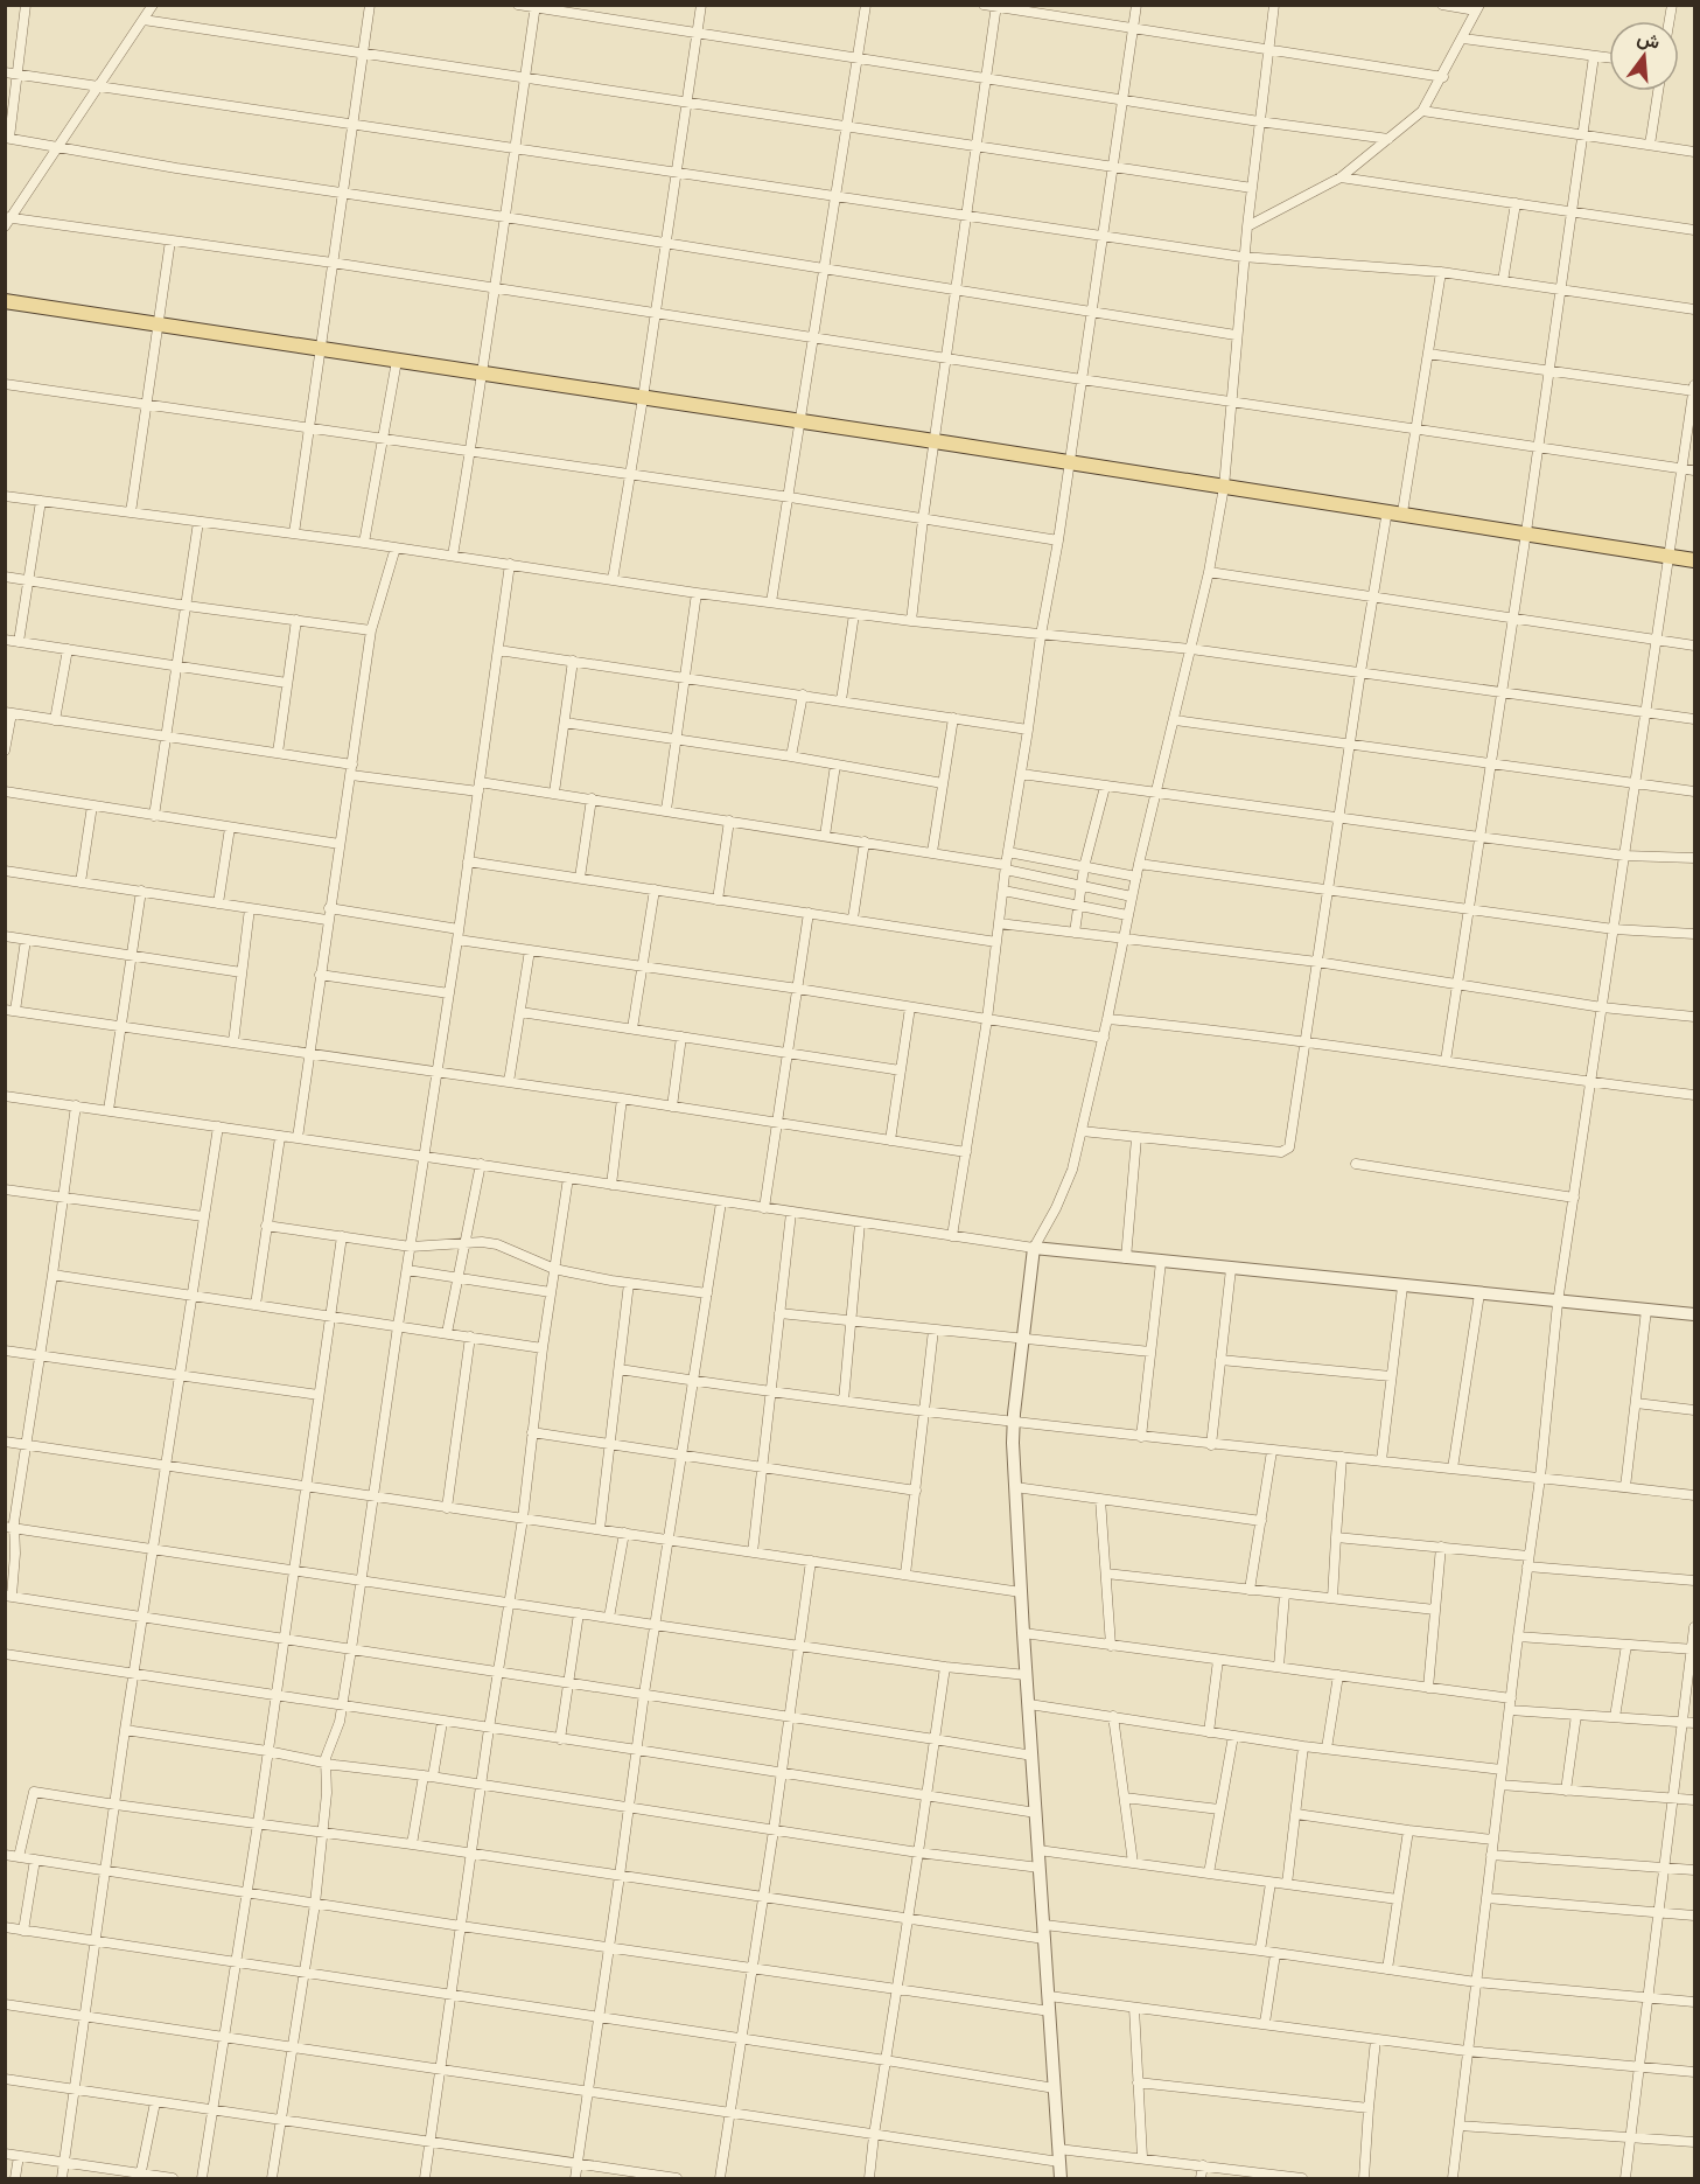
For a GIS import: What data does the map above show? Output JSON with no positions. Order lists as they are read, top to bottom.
{
  "north": "top"
}
